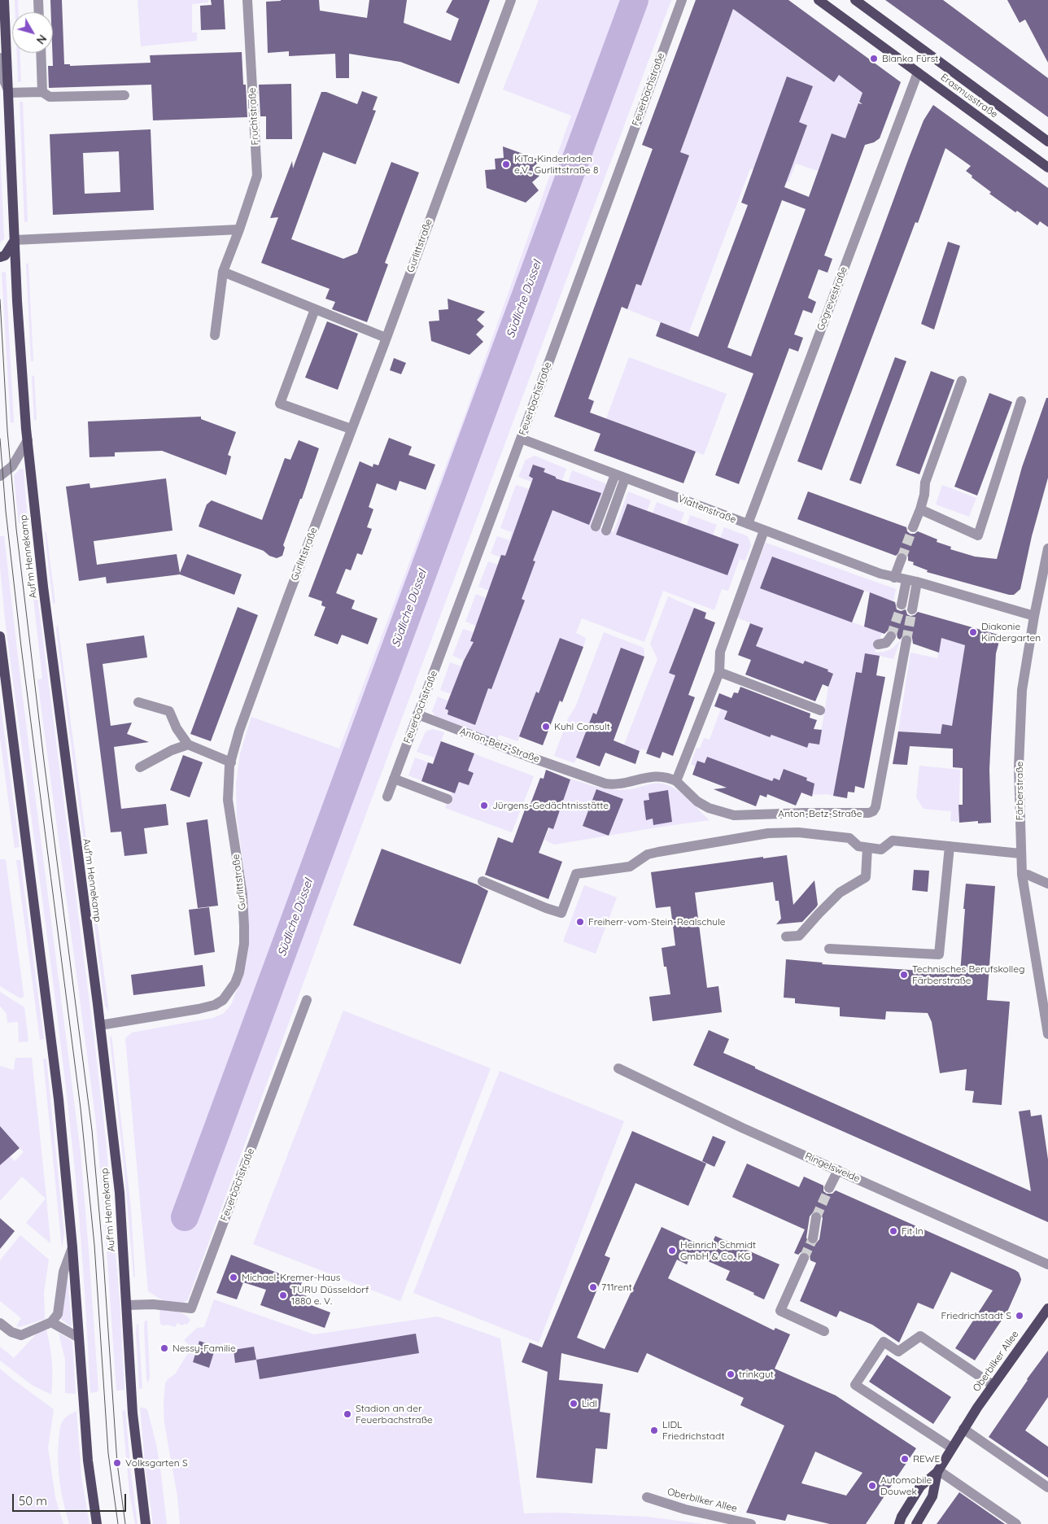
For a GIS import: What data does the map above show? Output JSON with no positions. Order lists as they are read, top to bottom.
{
  "streets": {
    "main road": ["Erasmusstraße", "Auf'm Hennekamp", "Oberbilker Allee"],
    "street": [
      "Feuerbachstraße",
      "Fruchtstraße",
      "Gurlittstraße",
      "Gogrevestraße",
      "Vlattenstraße",
      "Anton-Betz-Straße",
      "Färberstraße",
      "Ringelsweide"
    ]
  },
  "crossings": [
    ["Feuerbachstraße", "Vlattenstraße"],
    ["Feuerbachstraße", "Auf'm Hennekamp"],
    ["Feuerbachstraße", "Anton-Betz-Straße"],
    ["Erasmusstraße", "Gogrevestraße"],
    ["Gurlittstraße", "Auf'm Hennekamp"],
    ["Gogrevestraße", "Vlattenstraße"],
    ["Vlattenstraße", "Färberstraße"]
  ],
  "water": ["Südliche Düssel"],
  "places": [
    "Blanka Fürst",
    "KiTa-Kinderladen e.V., Gurlittstraße 8",
    "Diakonie Kindergarten",
    "Kuhl Consult",
    "Jürgens-Gedächtnisstätte",
    "Freiherr-vom-Stein-Realschule",
    "Technisches Berufskolleg Färberstraße",
    "Fit In",
    "Heinrich Schmidt GmbH & Co. KG",
    "Michael-Kremer-Haus",
    "711rent",
    "TURU Düsseldorf 1880 e. V.",
    "Friedrichstadt S",
    "Nessy-Familie",
    "trinkgut",
    "Lidl",
    "Stadion an der Feuerbachstraße",
    "LIDL Friedrichstadt",
    "REWE",
    "Volksgarten S",
    "Automobile Douwek"
  ],
  "scale_bar": "50 m",
  "north": "bottom right"
}
